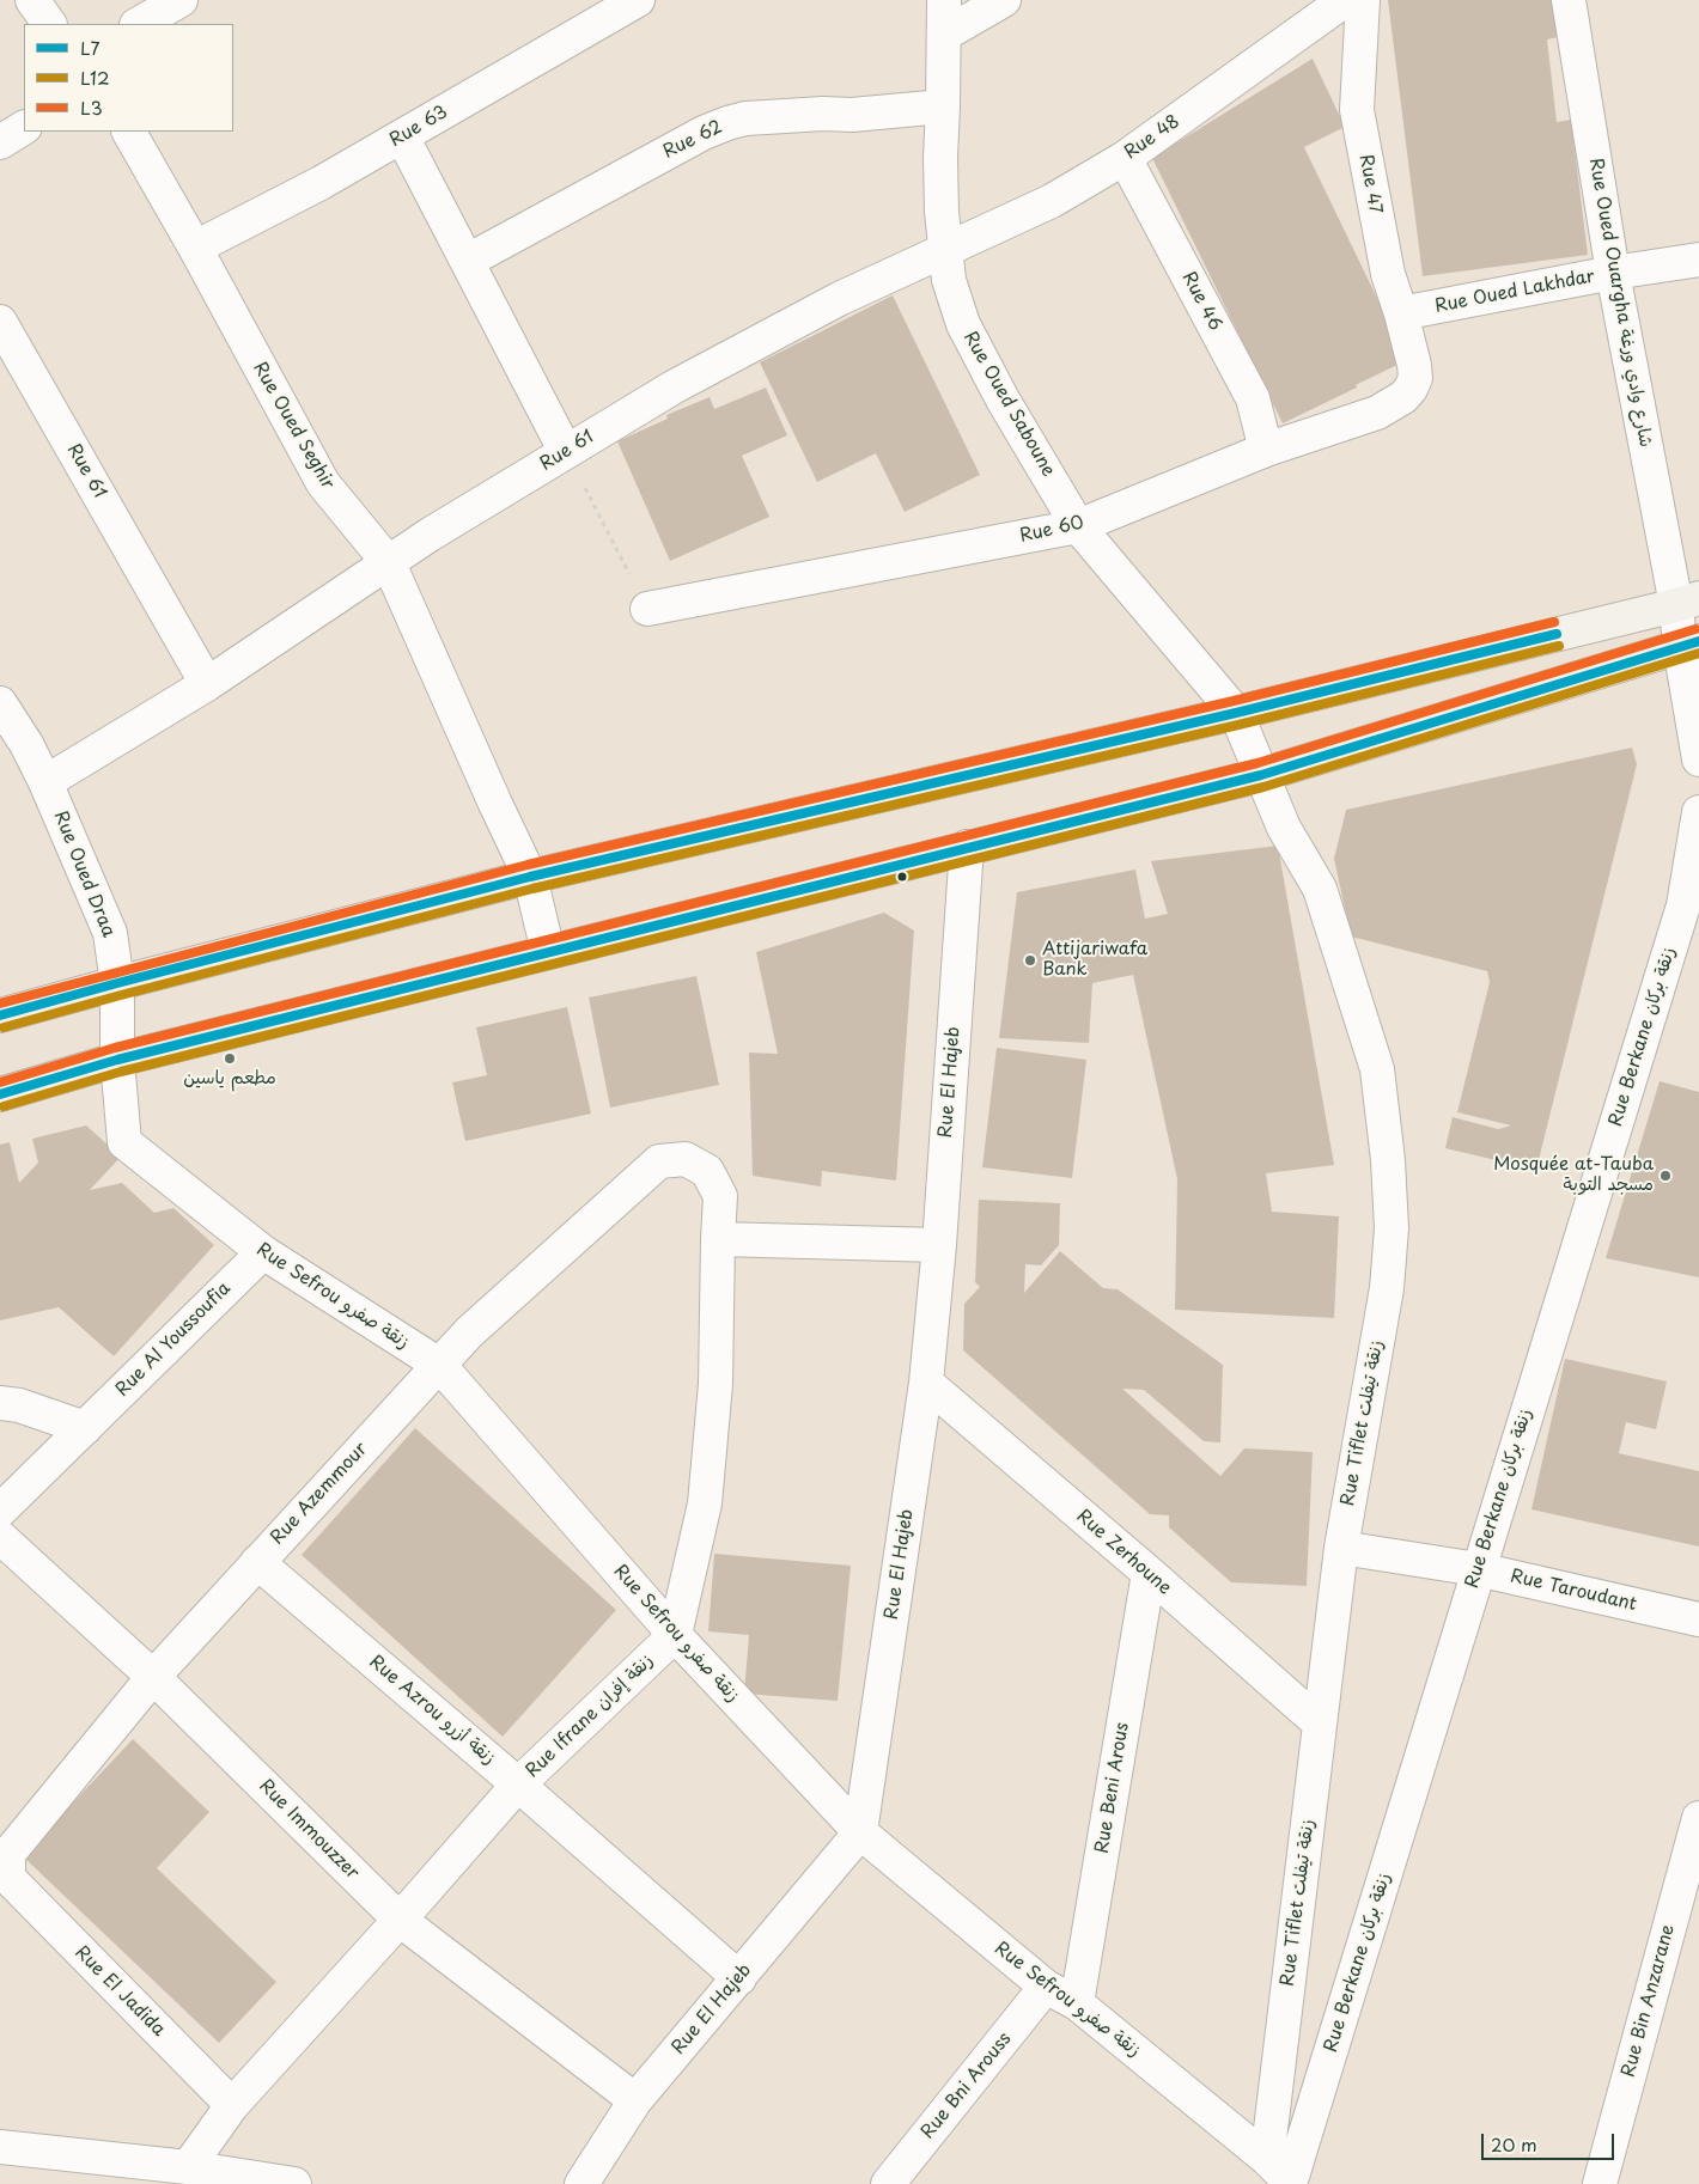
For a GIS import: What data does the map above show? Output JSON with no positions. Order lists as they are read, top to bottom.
{
  "streets": {
    "street": [
      "Rue 63",
      "Rue 48",
      "Rue 62",
      "Rue 47",
      "Rue Oued Lakhdar",
      "Rue 46",
      "Rue Oued Ouargha شارع وادي ورغة",
      "Rue Oued Saboune",
      "Rue Oued Seghir",
      "Rue 61",
      "Rue 60",
      "Rue Oued Draa",
      "Rue Berkane زنقة بركان",
      "Rue El Hajeb",
      "Rue Sefrou زنقة صفرو",
      "Rue Al Youssoufia",
      "Rue Tiflet زنقة تيفلت",
      "Rue Azemmour",
      "Rue Zerhoune",
      "Rue Taroudant",
      "Rue Azrou زنقة أزرو",
      "Rue Ifrane زنقة إفران",
      "Rue Beni Arous",
      "Rue Immouzzer",
      "Rue El Jadida",
      "Rue Bin Anzarane",
      "Rue Bni Arouss"
    ]
  },
  "crossings": [
    ["Rue 63", "Rue Oued Seghir"],
    ["Rue 48", "Rue 46"],
    ["Rue 48", "Rue Oued Saboune"],
    ["Rue 48", "Rue 61"],
    ["Rue 62", "Rue Oued Saboune"],
    ["Rue 47", "Rue Oued Lakhdar"],
    ["Rue 47", "Rue 60"],
    ["Rue Oued Lakhdar", "Rue Oued Ouargha شارع وادي ورغة"],
    ["Rue 46", "Rue 60"],
    ["Rue Oued Saboune", "Rue 61"],
    ["Rue Oued Saboune", "Rue 60"],
    ["Rue Oued Saboune", "Rue Tiflet زنقة تيفلت"],
    ["Rue Oued Seghir", "Rue 61"],
    ["Rue 61", "Rue Oued Draa"],
    ["Rue Oued Draa", "Rue Sefrou زنقة صفرو"],
    ["Rue Berkane زنقة بركان", "Rue Sefrou زنقة صفرو"],
    ["Rue Berkane زنقة بركان", "Rue Taroudant"],
    ["Rue El Hajeb", "Rue Sefrou زنقة صفرو"],
    ["Rue El Hajeb", "Rue Zerhoune"],
    ["Rue El Hajeb", "Rue Azrou زنقة أزرو"],
    ["Rue El Hajeb", "Rue Immouzzer"],
    ["Rue Sefrou زنقة صفرو", "Rue Al Youssoufia"],
    ["Rue Sefrou زنقة صفرو", "Rue Tiflet زنقة تيفلت"],
    ["Rue Sefrou زنقة صفرو", "Rue Azemmour"],
    ["Rue Sefrou زنقة صفرو", "Rue Ifrane زنقة إفران"],
    ["Rue Sefrou زنقة صفرو", "Rue Beni Arous"],
    ["Rue Sefrou زنقة صفرو", "Rue Bni Arouss"],
    ["Rue Tiflet زنقة تيفلت", "Rue Zerhoune"],
    ["Rue Tiflet زنقة تيفلت", "Rue Taroudant"],
    ["Rue Azemmour", "Rue Azrou زنقة أزرو"],
    ["Rue Azemmour", "Rue Immouzzer"],
    ["Rue Azemmour", "Rue El Jadida"],
    ["Rue Zerhoune", "Rue Beni Arous"],
    ["Rue Azrou زنقة أزرو", "Rue Ifrane زنقة إفران"],
    ["Rue Ifrane زنقة إفران", "Rue Immouzzer"],
    ["Rue Ifrane زنقة إفران", "Rue El Jadida"]
  ],
  "places": ["Attijariwafa Bank", "مطعم ياسين", "Mosquée at-Tauba مسجد التوبة"],
  "lines": ["transit line L3", "transit line L7", "transit line L12"],
  "legend": ["L7", "L12", "L3"],
  "scale_bar": "20 m"
}
